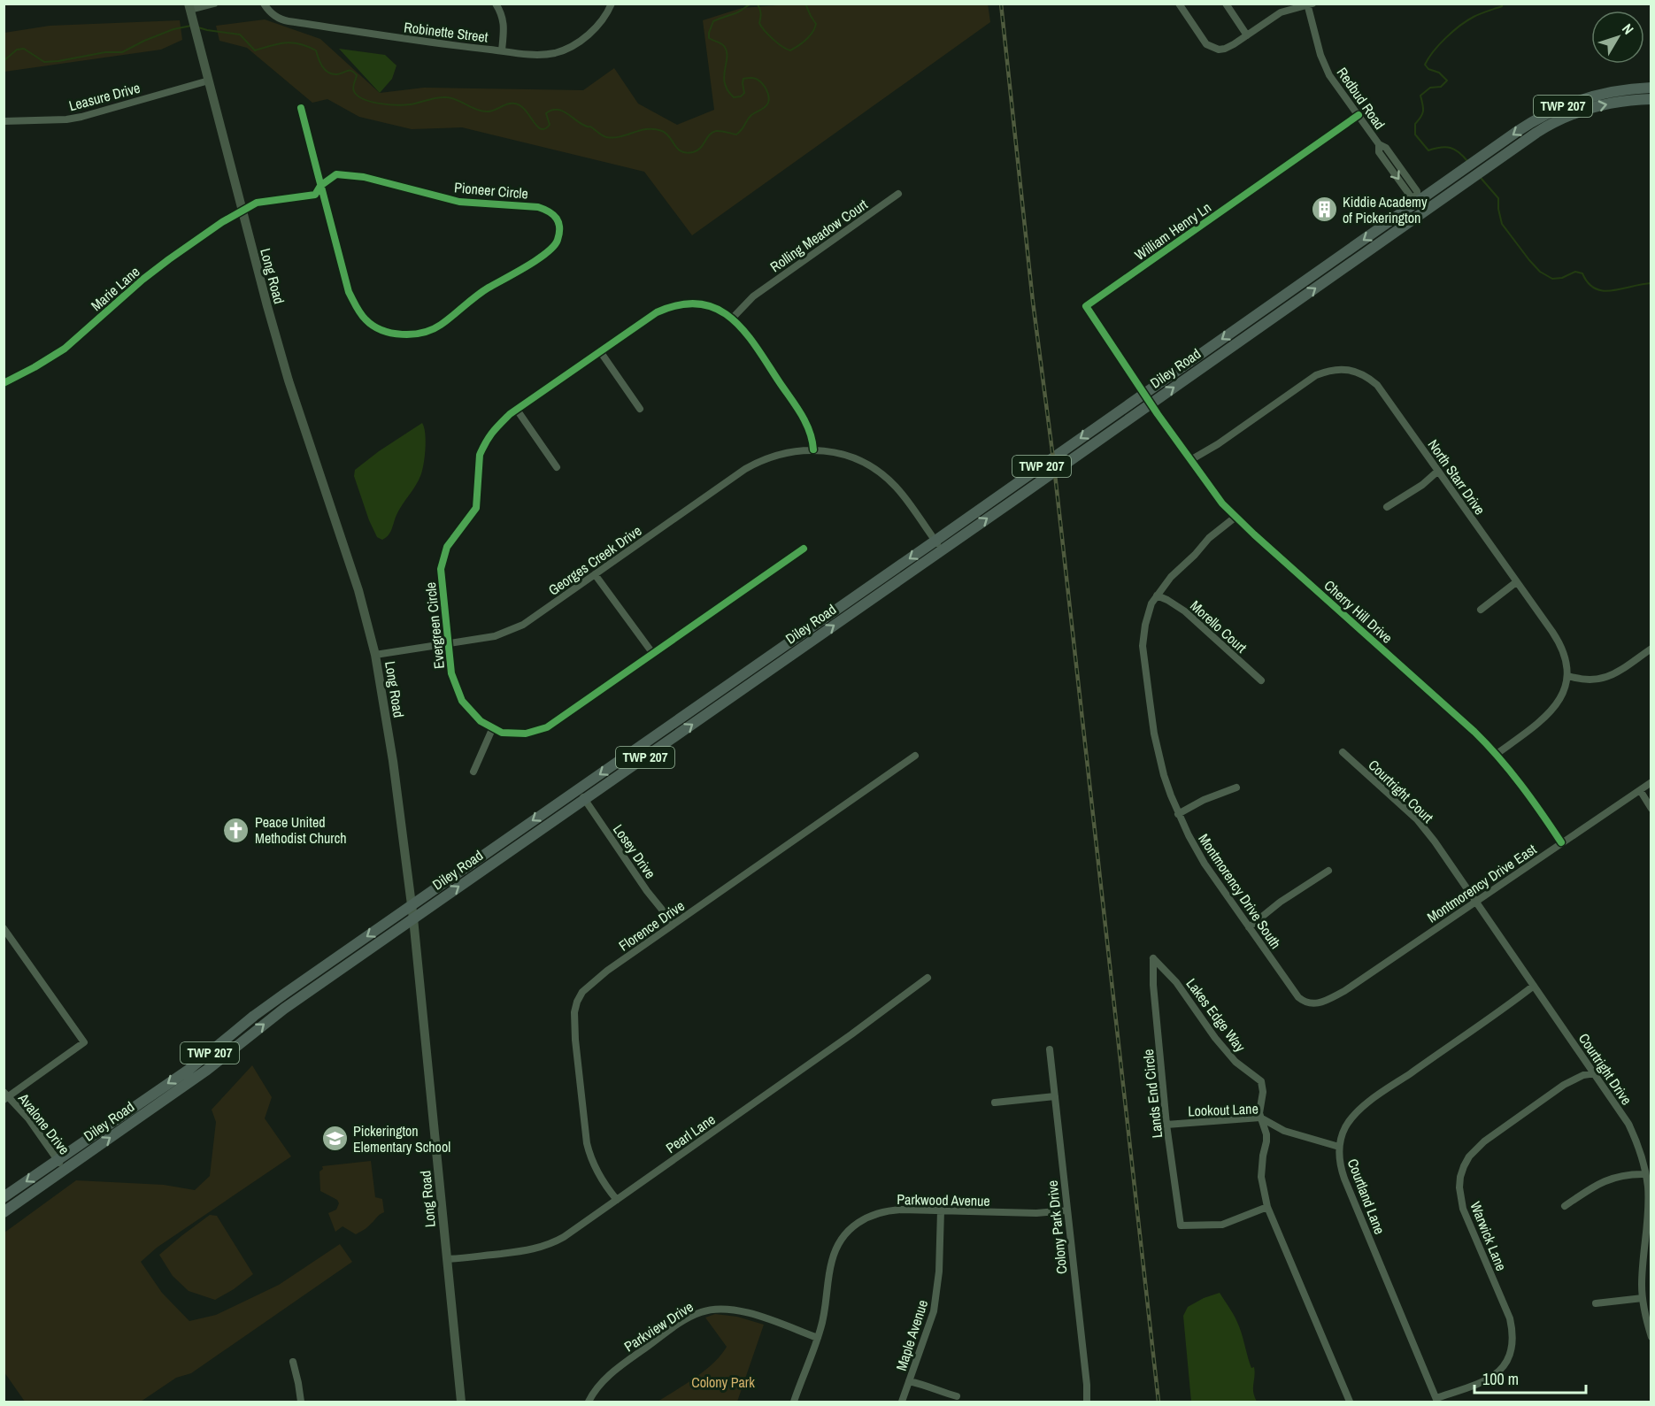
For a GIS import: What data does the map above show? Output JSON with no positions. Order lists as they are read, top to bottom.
{
  "streets": {
    "highway": ["TWP 207", "Diley Road"],
    "main road": ["Long Road"],
    "street": [
      "Robinette Street",
      "Leasure Drive",
      "Redbud Road",
      "Pioneer Circle",
      "William Henry Ln",
      "Rolling Meadow Court",
      "Marie Lane",
      "North Starr Drive",
      "Georges Creek Drive",
      "Cherry Hill Drive",
      "Evergreen Circle",
      "Morello Court",
      "Courtright Court",
      "Losey Drive",
      "Montmorency Drive East",
      "Montmorency Drive South",
      "Florence Drive",
      "Lakes Edge Way",
      "Courtright Drive",
      "Lands End Circle",
      "Lookout Lane",
      "Avalone Drive",
      "Pearl Lane",
      "Courtland Lane",
      "Parkwood Avenue",
      "Colony Park Drive",
      "Warwick Lane",
      "Parkview Drive",
      "Maple Avenue"
    ]
  },
  "crossings": [
    ["Leasure Drive", "Long Road"],
    ["Redbud Road", "William Henry Ln"],
    ["Redbud Road", "Diley Road"],
    ["Pioneer Circle", "Long Road"],
    ["Pioneer Circle", "Marie Lane"],
    ["William Henry Ln", "Diley Road"],
    ["William Henry Ln", "Cherry Hill Drive"],
    ["Rolling Meadow Court", "Evergreen Circle"],
    ["Long Road", "Marie Lane"],
    ["Long Road", "Diley Road"],
    ["Long Road", "Georges Creek Drive"],
    ["Long Road", "Pearl Lane"],
    ["Diley Road", "Cherry Hill Drive"],
    ["Diley Road", "Losey Drive"],
    ["Diley Road", "Avalone Drive"],
    ["North Starr Drive", "Cherry Hill Drive"],
    ["Georges Creek Drive", "Evergreen Circle"],
    ["Cherry Hill Drive", "Montmorency Drive East"],
    ["Cherry Hill Drive", "Montmorency Drive South"],
    ["Morello Court", "Montmorency Drive South"],
    ["Courtright Court", "Montmorency Drive East"],
    ["Courtright Court", "Courtright Drive"],
    ["Losey Drive", "Florence Drive"],
    ["Montmorency Drive East", "Montmorency Drive South"],
    ["Montmorency Drive East", "Courtright Drive"],
    ["Florence Drive", "Pearl Lane"],
    ["Lakes Edge Way", "Lands End Circle"],
    ["Lakes Edge Way", "Lookout Lane"],
    ["Courtright Drive", "Courtland Lane"],
    ["Courtright Drive", "Warwick Lane"],
    ["Lands End Circle", "Lookout Lane"],
    ["Lookout Lane", "Courtland Lane"],
    ["Courtland Lane", "Warwick Lane"],
    ["Parkwood Avenue", "Colony Park Drive"],
    ["Parkwood Avenue", "Parkview Drive"],
    ["Parkwood Avenue", "Maple Avenue"]
  ],
  "parks": ["Colony Park"],
  "places": {
    "building": ["Kiddie Academy of Pickerington"],
    "church": ["Peace United Methodist Church"],
    "school or university": ["Pickerington Elementary School"]
  },
  "scale_bar": "100 m",
  "north": "top right"
}
